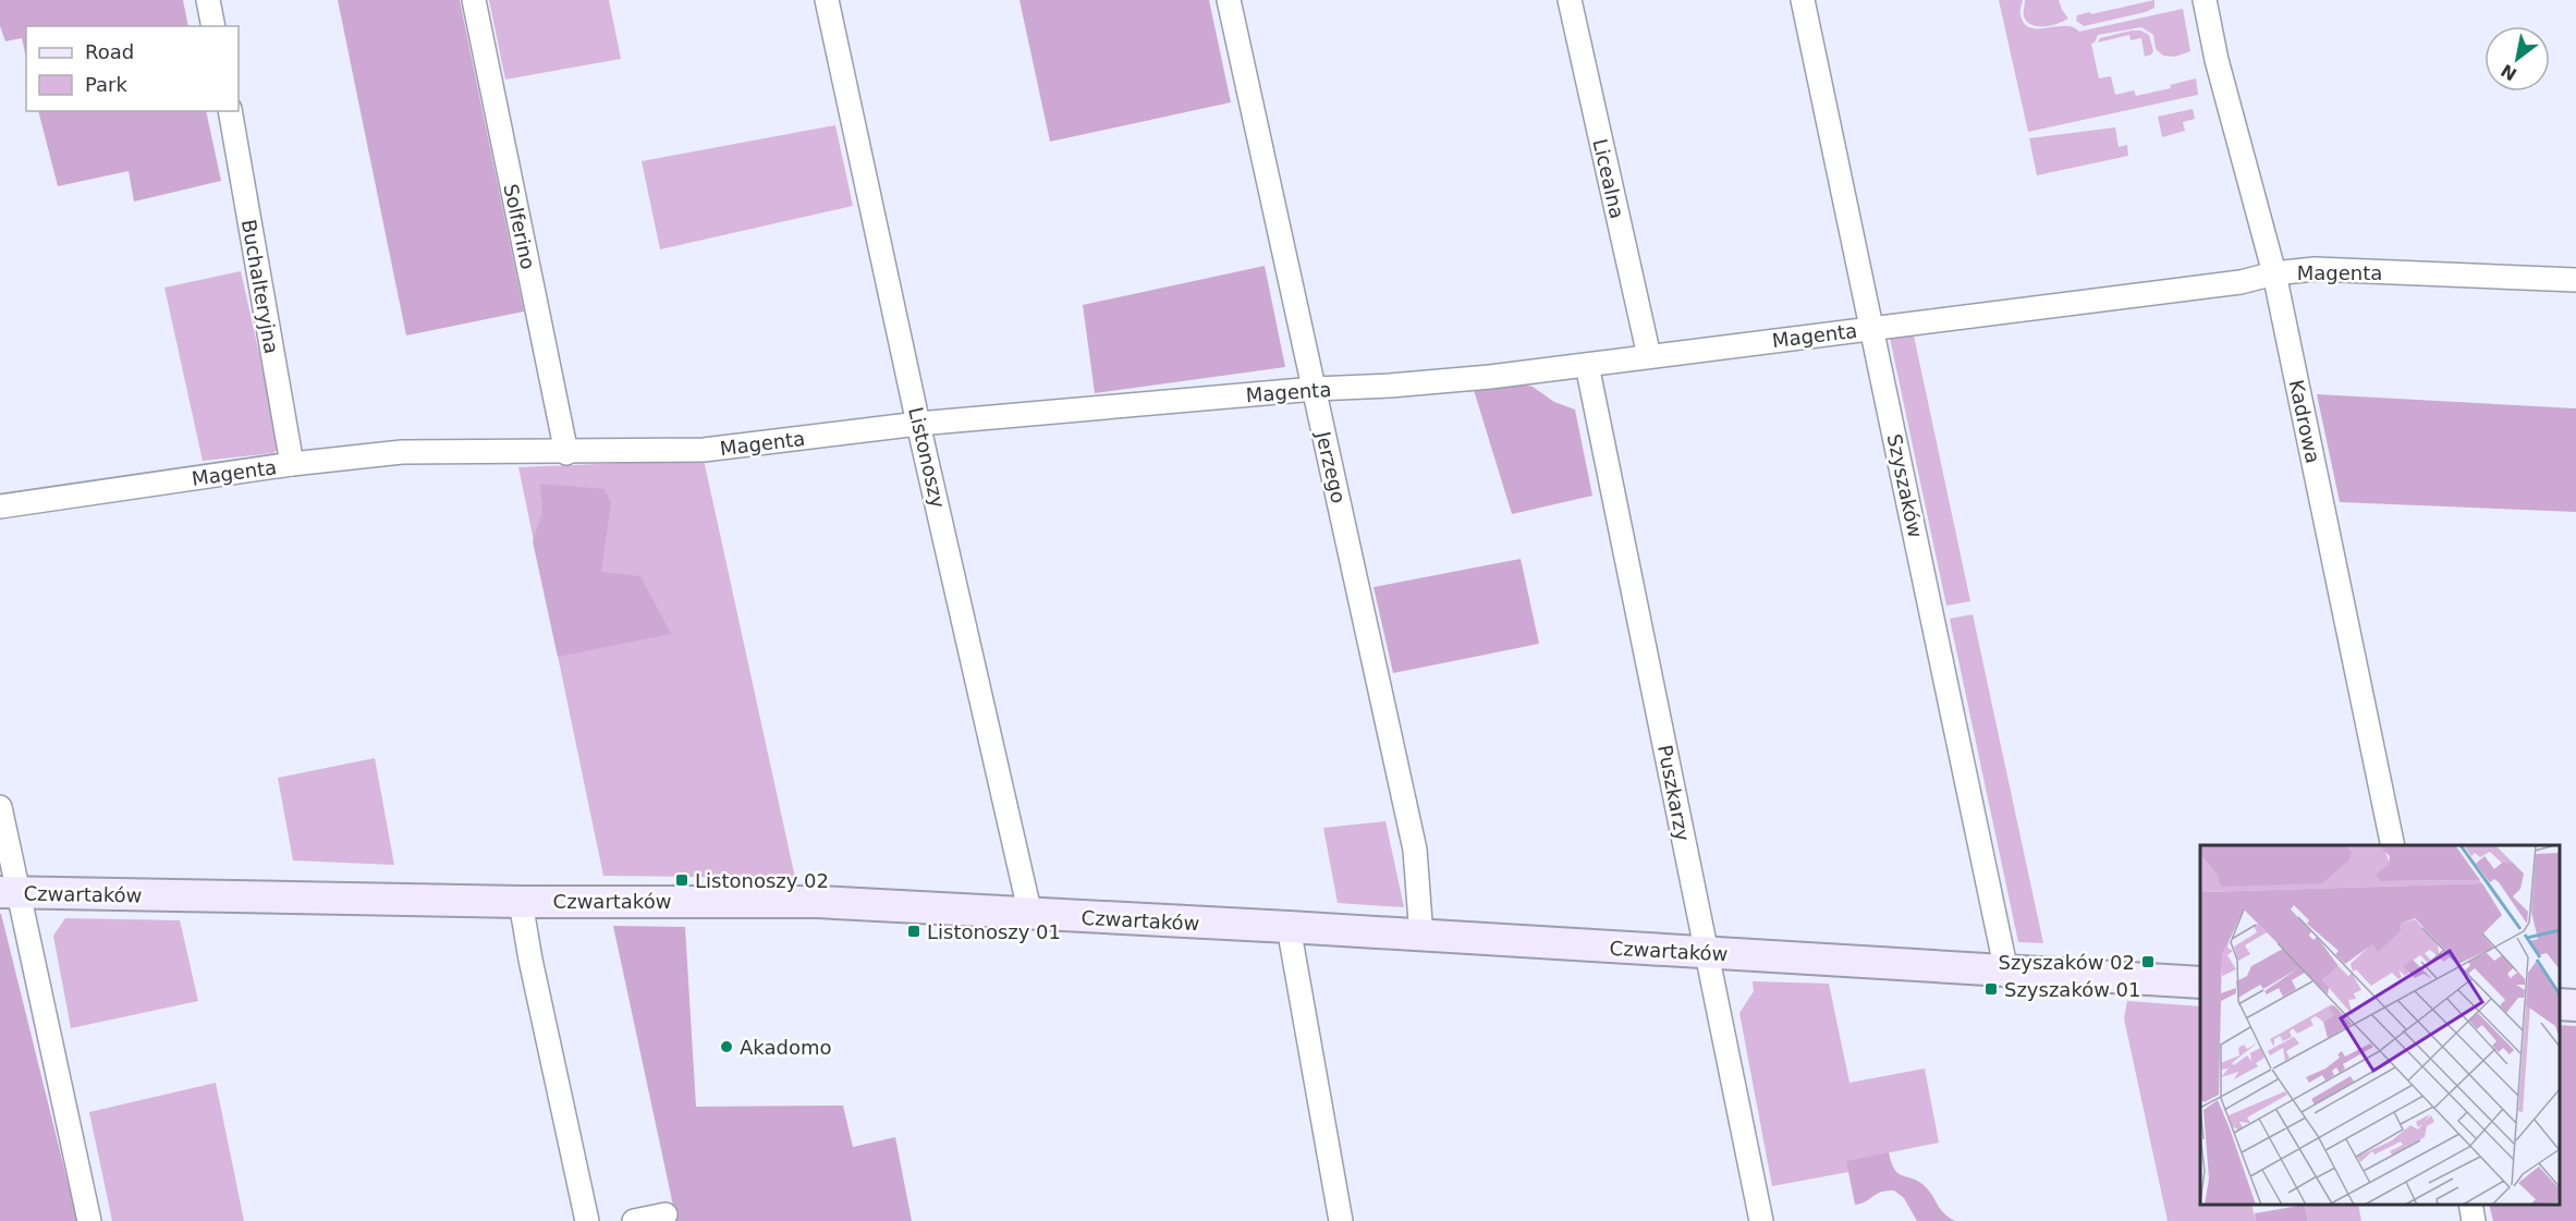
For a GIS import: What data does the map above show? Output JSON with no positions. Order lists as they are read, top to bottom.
{
  "streets": {
    "street": [
      "Licealna",
      "Solferino",
      "Magenta",
      "Buchalteryjna",
      "Kadrowa",
      "Listonoszy",
      "Jerzego",
      "Szyszaków",
      "Puszkarzy",
      "Czwartaków"
    ]
  },
  "crossings": [
    ["Licealna", "Magenta"],
    ["Solferino", "Magenta"],
    ["Magenta", "Buchalteryjna"],
    ["Magenta", "Kadrowa"],
    ["Magenta", "Listonoszy"],
    ["Magenta", "Jerzego"],
    ["Magenta", "Szyszaków"],
    ["Magenta", "Puszkarzy"],
    ["Listonoszy", "Czwartaków"],
    ["Jerzego", "Czwartaków"],
    ["Szyszaków", "Czwartaków"],
    ["Puszkarzy", "Czwartaków"]
  ],
  "places": {
    "transit": [
      "Listonoszy 02",
      "Listonoszy 01",
      "Szyszaków 02",
      "Szyszaków 01"
    ],
    "other": ["Akadomo"]
  },
  "legend": ["Road", "Park"],
  "north": "bottom left"
}
